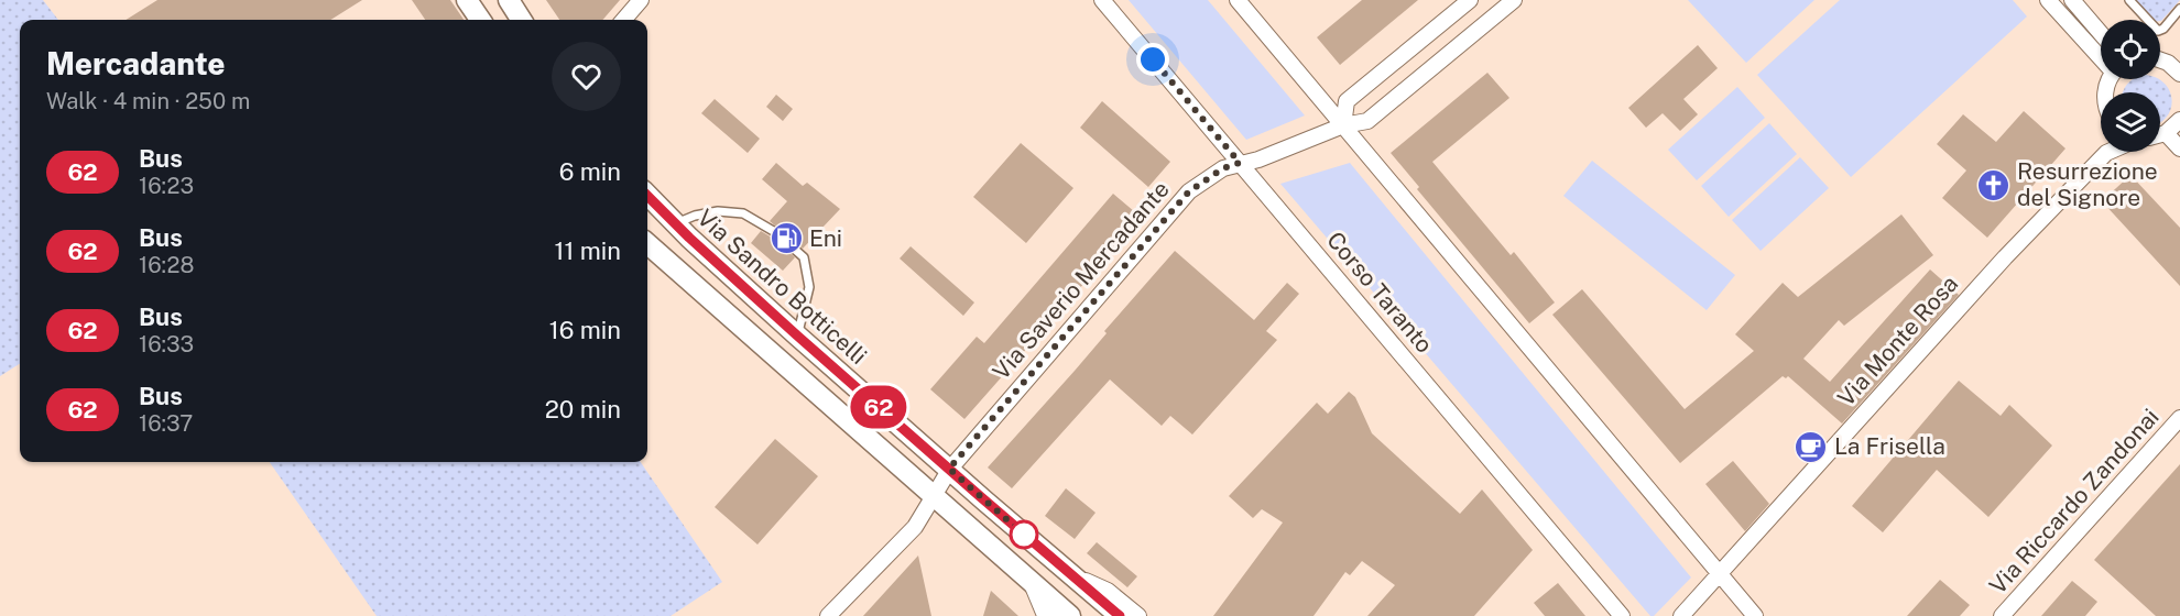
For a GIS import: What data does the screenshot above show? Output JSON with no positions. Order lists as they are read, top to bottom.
{
  "streets": {
    "main road": ["Via Sandro Botticelli"],
    "street": [
      "Via Saverio Mercadante",
      "Corso Taranto",
      "Via Monte Rosa",
      "Via Riccardo Zandonai"
    ]
  },
  "crossings": [
    ["Via Saverio Mercadante", "Via Sandro Botticelli"],
    ["Via Saverio Mercadante", "Corso Taranto"]
  ],
  "places": {
    "church": ["Resurrezione del Signore"],
    "fuel station": ["Eni"],
    "cafe": ["La Frisella"]
  },
  "lines": ["bus line 62"],
  "page": {
    "on_map": "62",
    "heading": ["Mercadante", "Walk · 4 min · 250 m"],
    "list": [
      {
        "mark": "62",
        "name": "Bus",
        "note": "16:23",
        "value": "6 min"
      },
      {
        "mark": "62",
        "name": "Bus",
        "note": "16:28",
        "value": "11 min"
      },
      {
        "mark": "62",
        "name": "Bus",
        "note": "16:33",
        "value": "16 min"
      },
      {
        "mark": "62",
        "name": "Bus",
        "note": "16:37",
        "value": "20 min"
      }
    ]
  }
}
